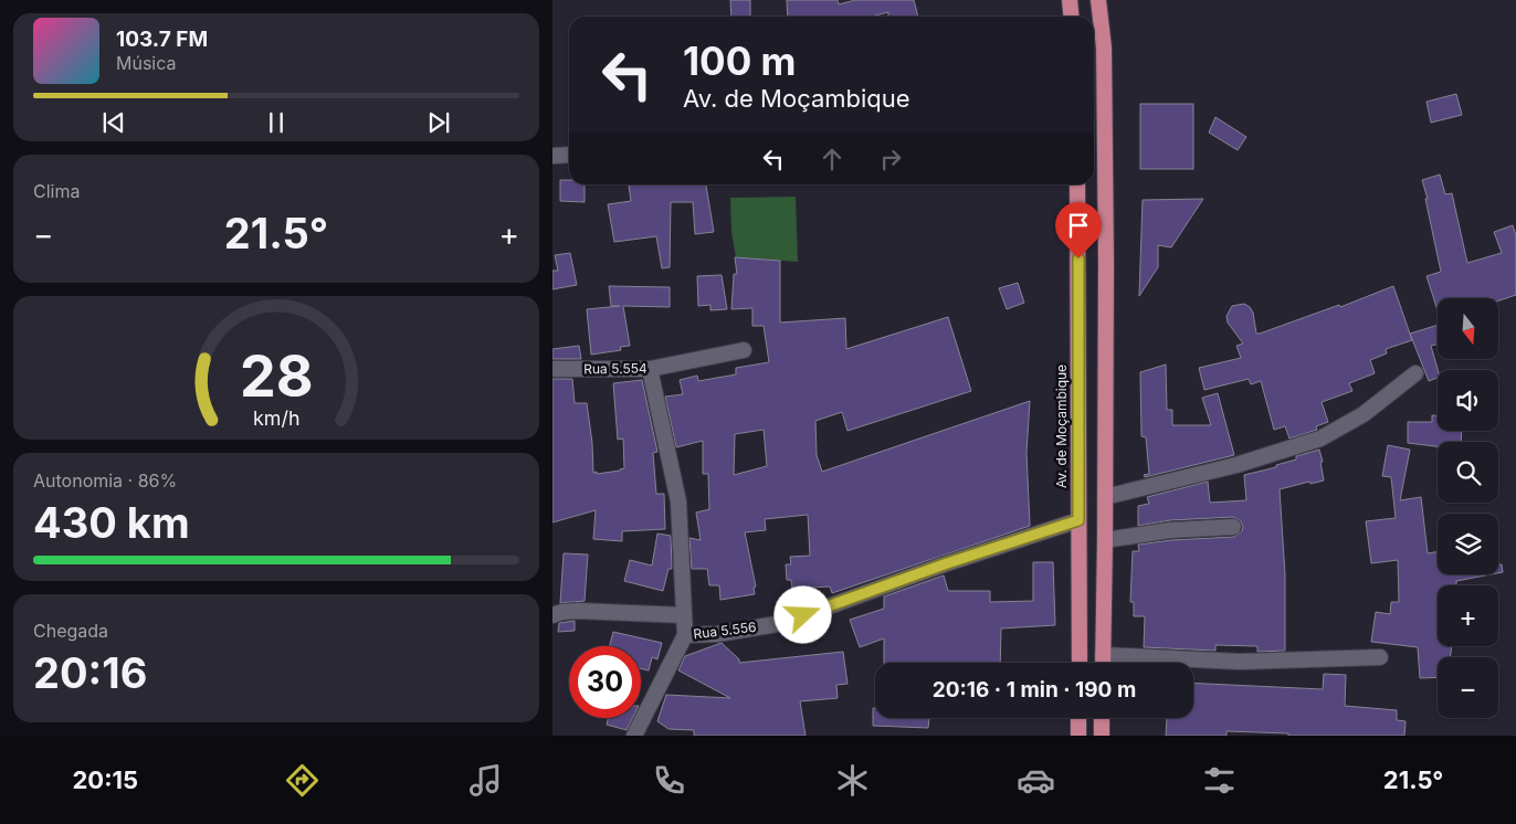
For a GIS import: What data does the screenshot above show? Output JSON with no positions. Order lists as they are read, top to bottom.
{
  "streets": {
    "highway": ["Av. de Moçambique"],
    "street": ["Rua 5.554", "Rua 5.556"]
  },
  "crossings": [
    ["Av. de Moçambique", "Rua 5.556"]
  ],
  "north": "bottom",
  "page": {
    "turn": ["100 m", "Av. de Moçambique"],
    "song": ["103.7 FM", "Música"],
    "tile": [
      "Clima",
      ["Autonomia · 86%", "430 km"],
      ["Chegada", "20:16"]
    ],
    "heat": ["−", "21.5°", "+"],
    "map_buttons": ["+", "−"],
    "limit": "30",
    "trip": "20:16 · 1 min · 190 m",
    "tabs": ["20:15", "21.5°"],
    "gauge": ["28", "km/h"]
  }
}
